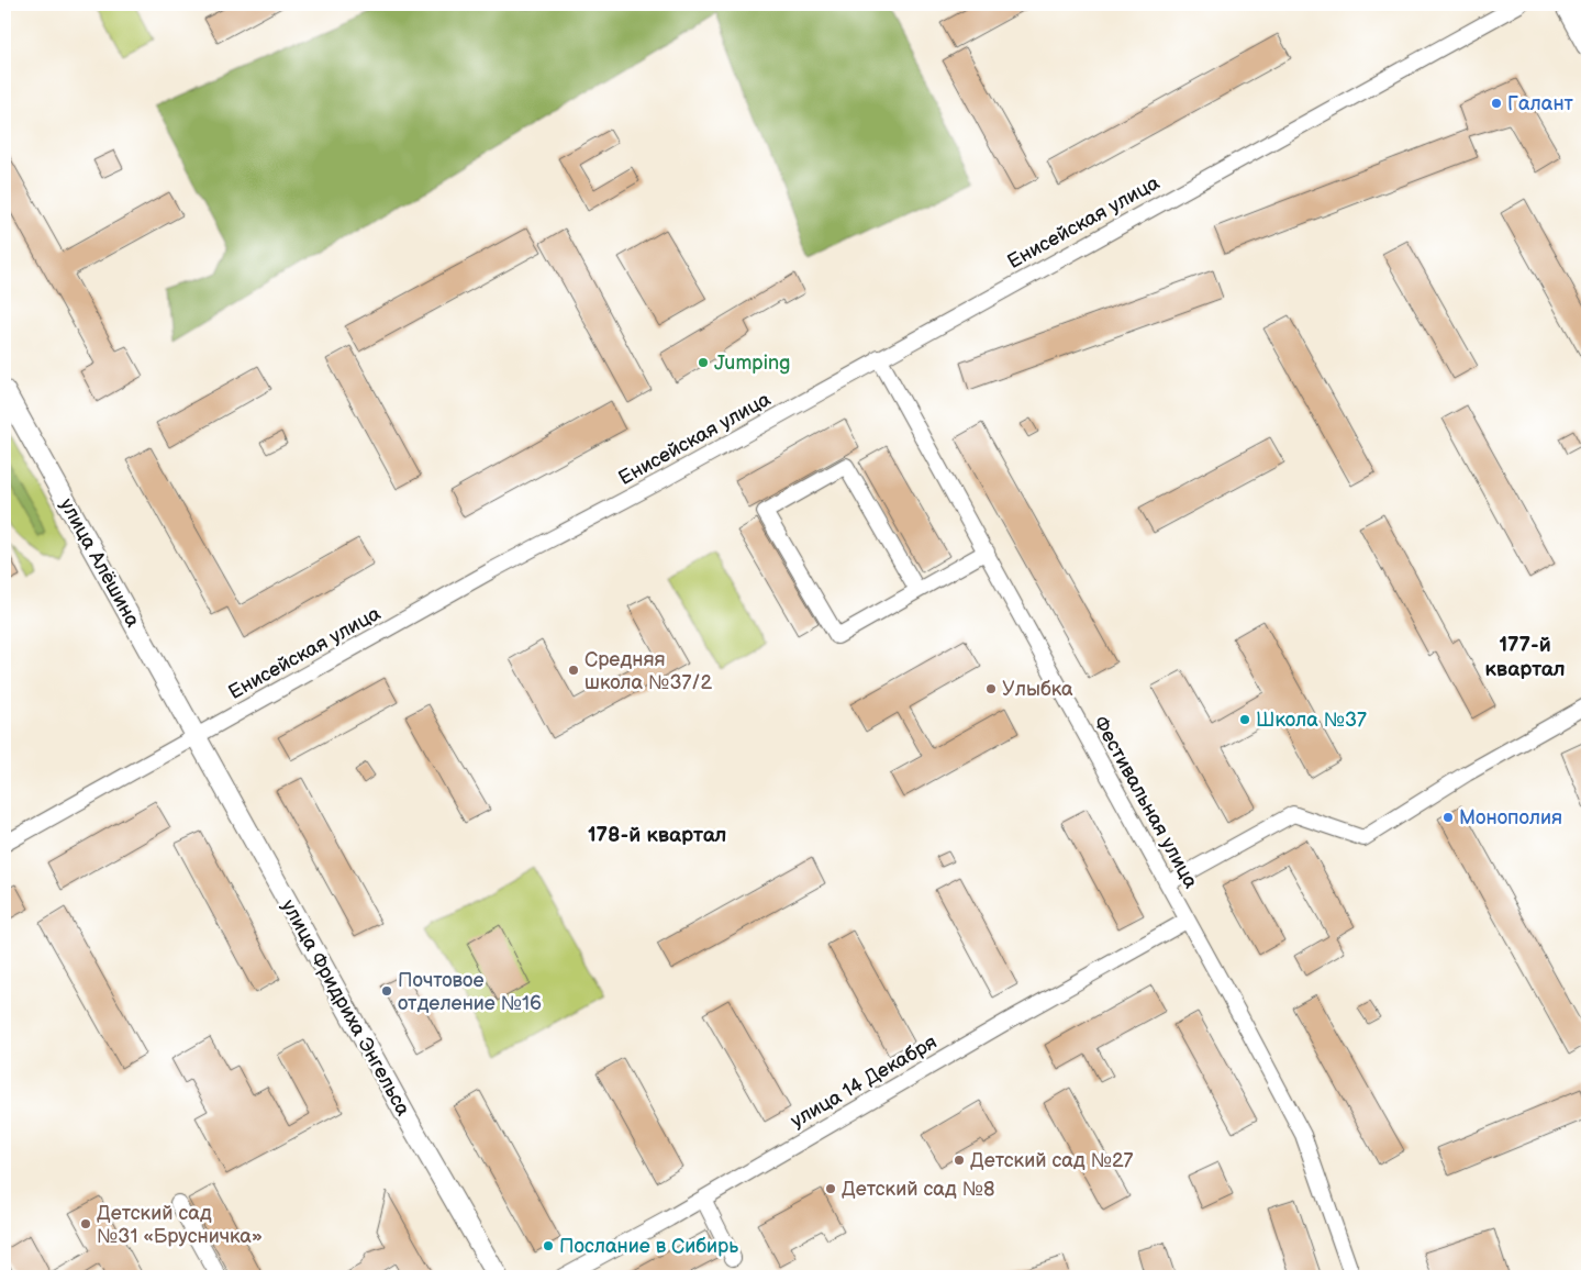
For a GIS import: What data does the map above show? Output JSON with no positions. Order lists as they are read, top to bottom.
{
  "streets": {
    "street": [
      "Енисейская улица",
      "улица Алёшина",
      "Фестивальная улица",
      "улица Фридриха Энгельса",
      "улица 14 Декабря"
    ]
  },
  "crossings": [
    ["Енисейская улица", "улица Алёшина"],
    ["Енисейская улица", "Фестивальная улица"],
    ["Енисейская улица", "улица Фридриха Энгельса"],
    ["улица Алёшина", "улица Фридриха Энгельса"],
    ["Фестивальная улица", "улица 14 Декабря"]
  ],
  "districts": ["177-й квартал", "178-й квартал"],
  "places": [
    "Галант",
    "Jumping",
    "Средняя школа №37/2",
    "Улыбка",
    "Школа №37",
    "Монополия",
    "Почтовое отделение №16",
    "Детский сад №27",
    "Детский сад №8",
    "Детский сад №31 «Брусничка»",
    "Послание в Сибирь"
  ]
}
